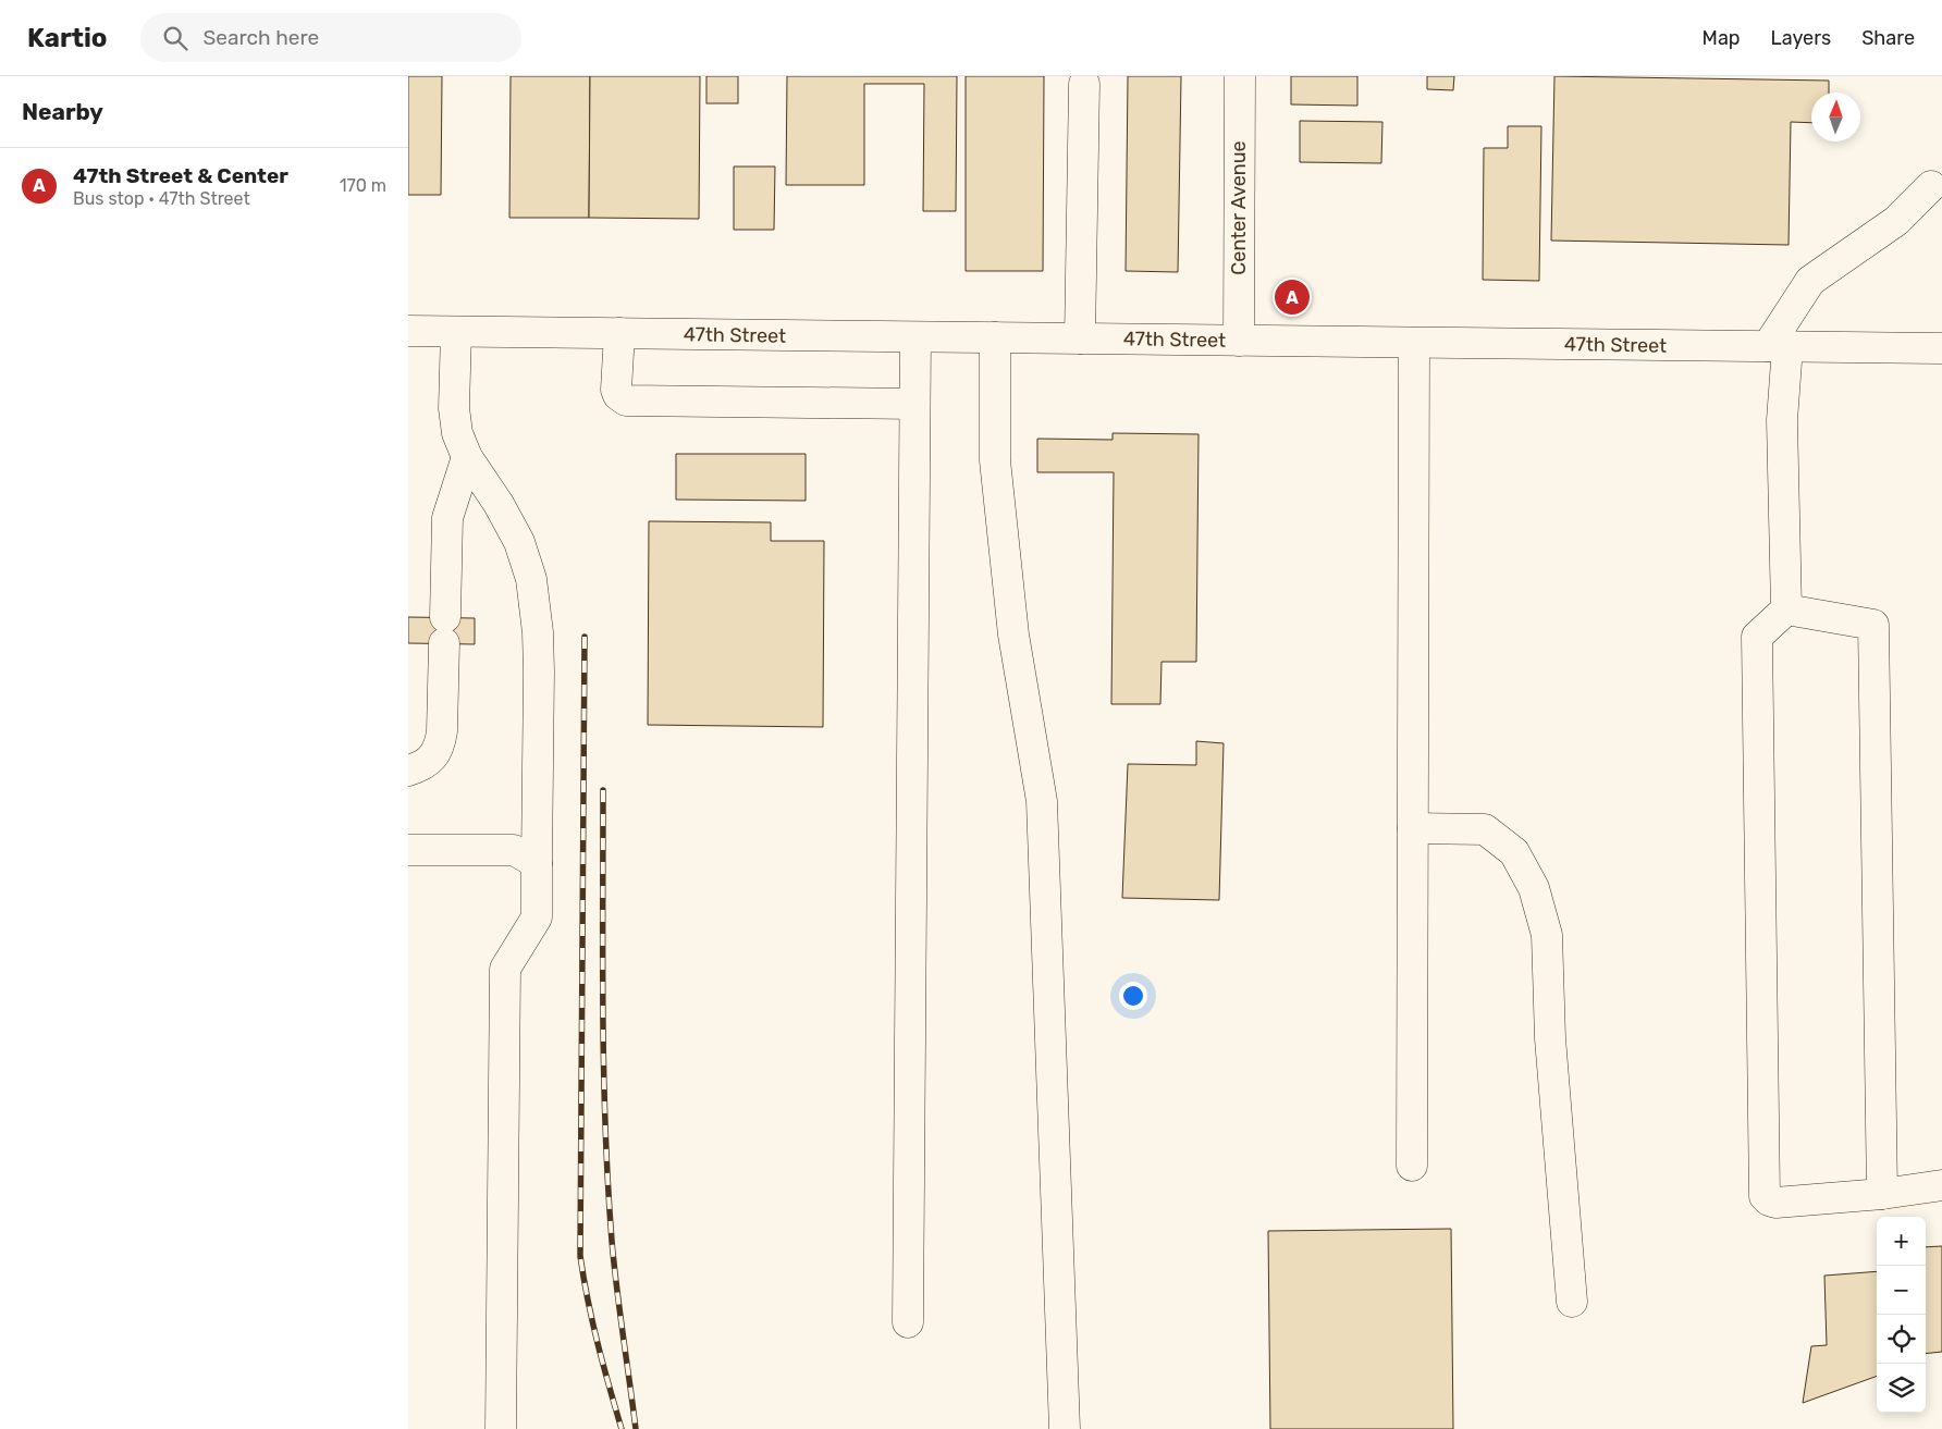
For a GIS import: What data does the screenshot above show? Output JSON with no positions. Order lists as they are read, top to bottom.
{
  "streets": {
    "main road": ["Center Avenue", "47th Street"]
  },
  "crossings": [
    ["Center Avenue", "47th Street"]
  ],
  "north": "top",
  "page": {
    "header": "Kartio",
    "search": "Search here",
    "nav": ["Map", "Layers", "Share"],
    "heading": "Nearby",
    "list": [
      {
        "mark": "A",
        "name": "47th Street & Center",
        "note": "Bus stop · 47th Street",
        "value": "170 m"
      }
    ],
    "pins": "A",
    "map_buttons": ["+", "−"]
  }
}
